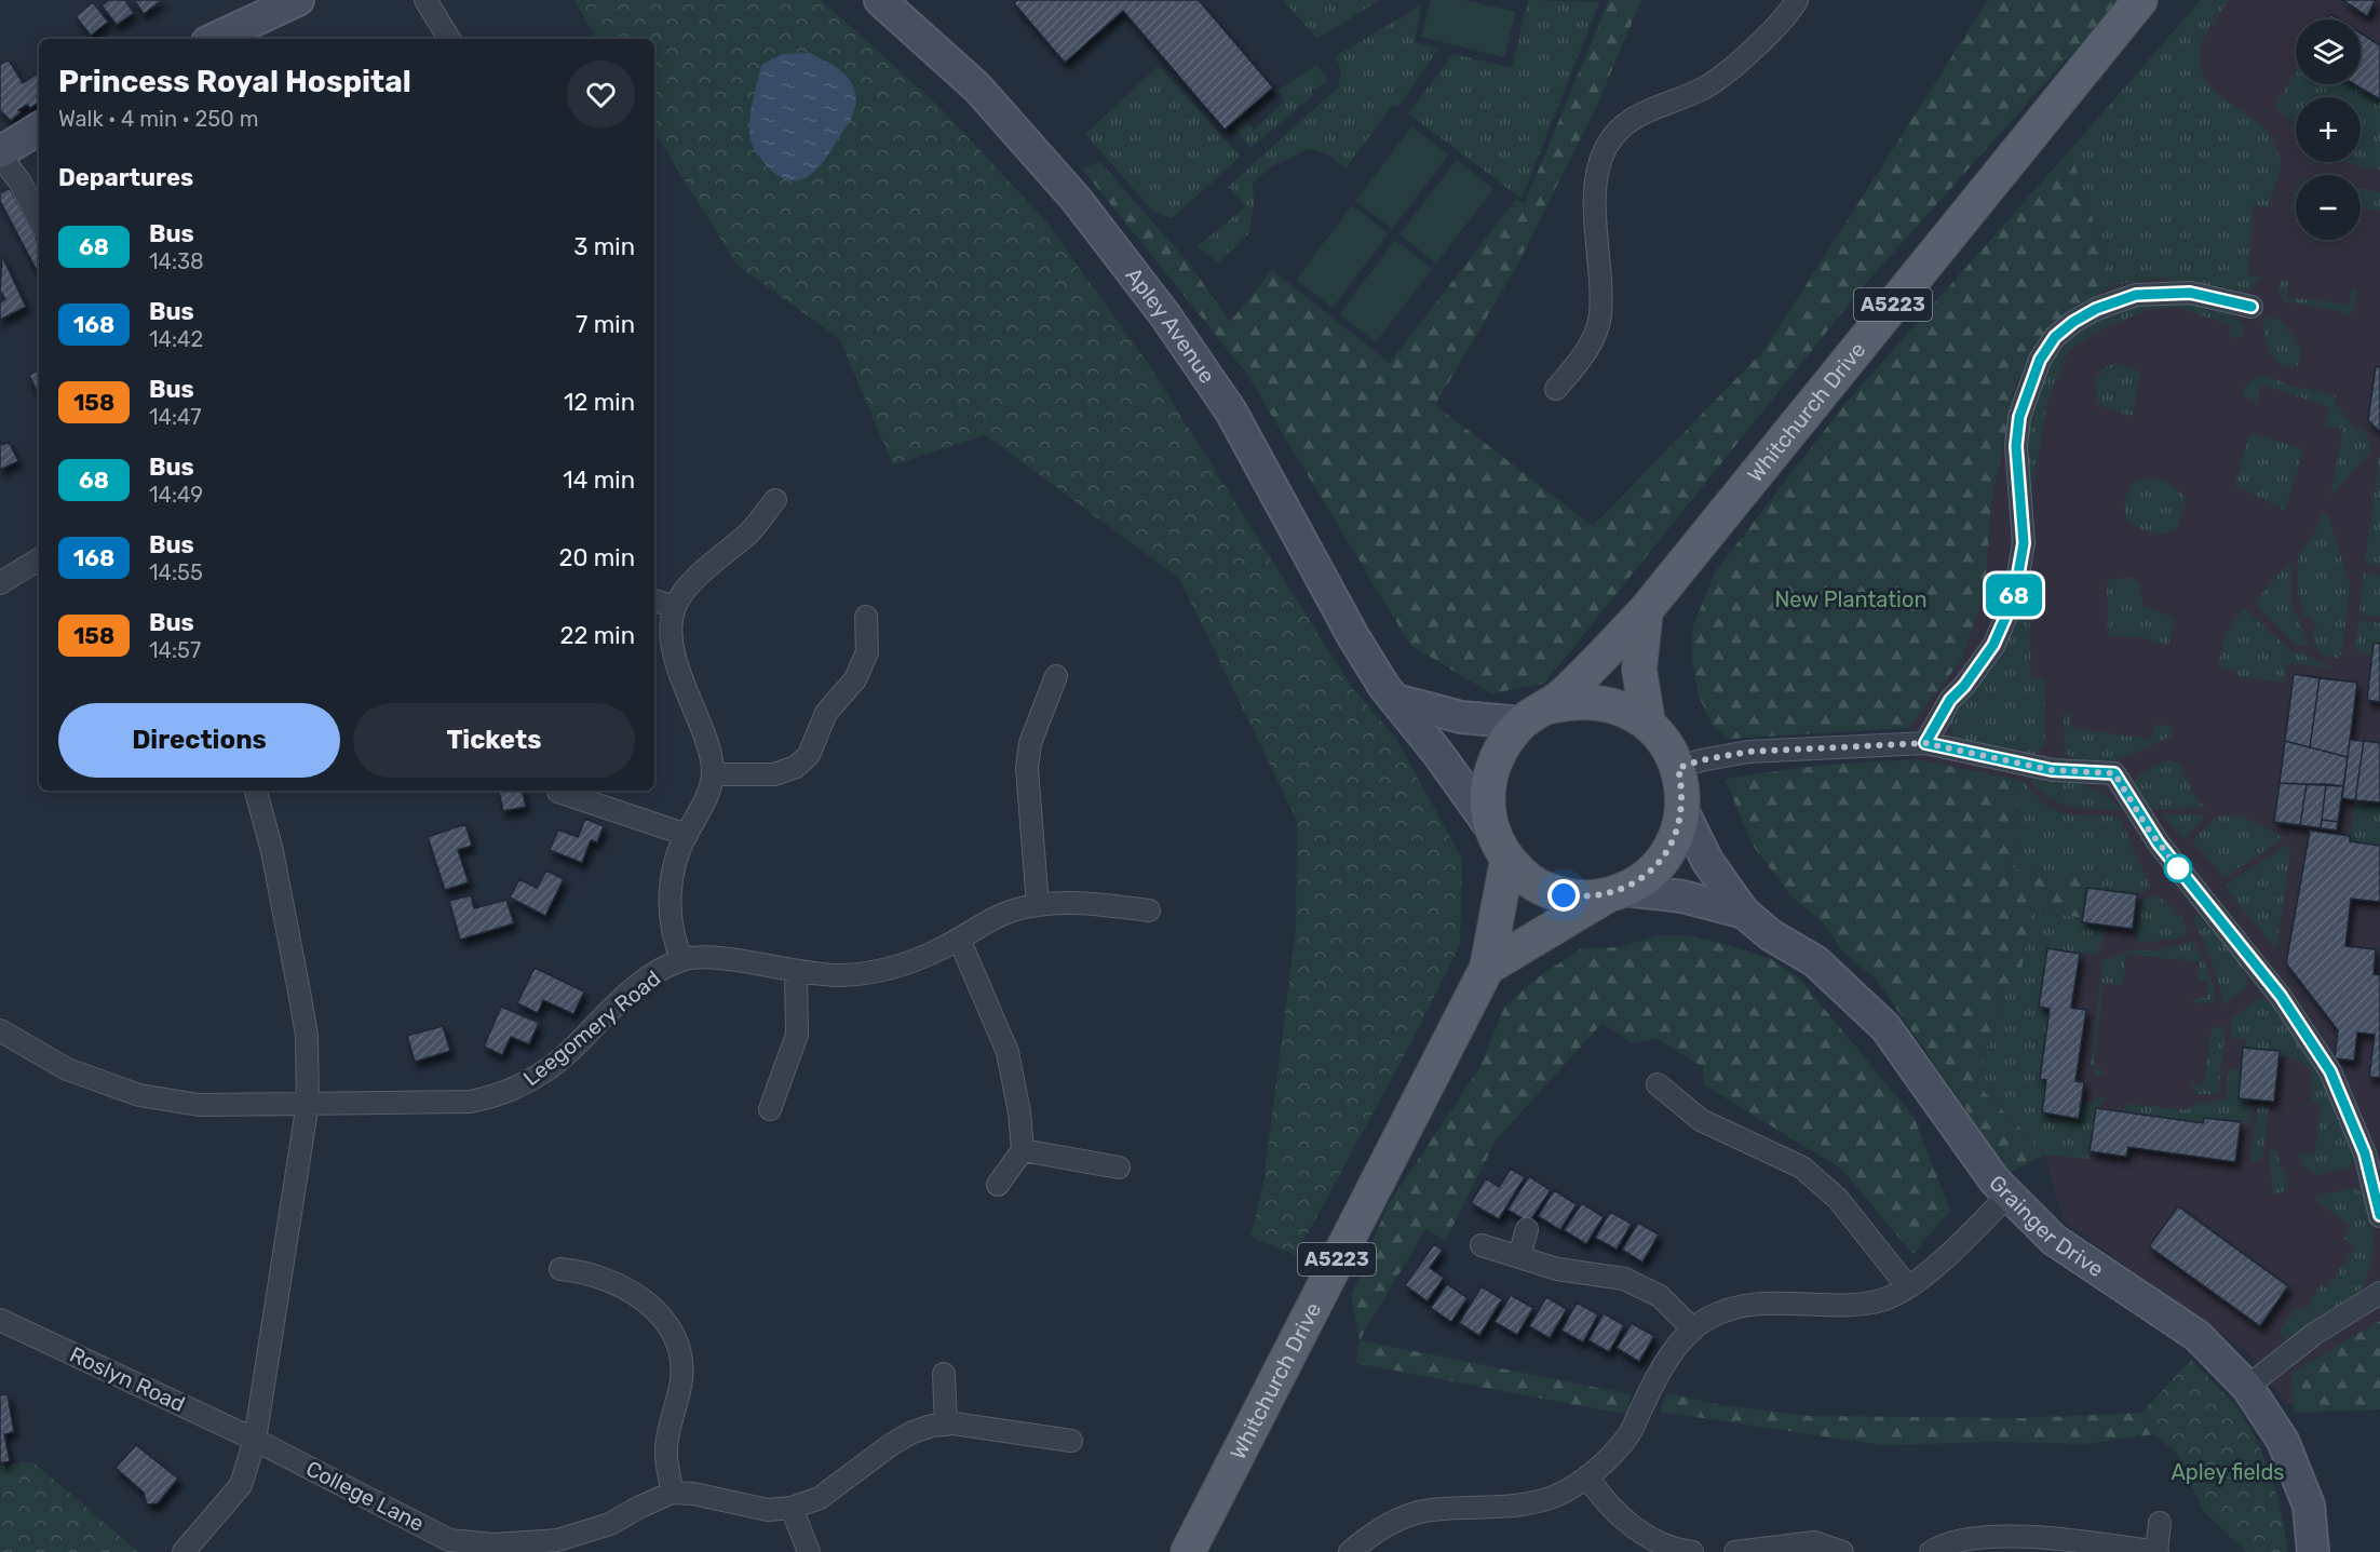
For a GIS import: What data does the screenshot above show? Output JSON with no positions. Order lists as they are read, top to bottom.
{
  "streets": {
    "main road": ["A5223", "Whitchurch Drive"],
    "street": [
      "Apley Avenue",
      "Leegomery Road",
      "Grainger Drive",
      "Roslyn Road",
      "College Lane"
    ]
  },
  "crossings": [
    ["Apley Avenue", "Whitchurch Drive"],
    ["Apley Avenue", "Grainger Drive"],
    ["Whitchurch Drive", "Grainger Drive"],
    ["Roslyn Road", "College Lane"]
  ],
  "parks": ["New Plantation", "Apley fields"],
  "lines": ["bus line 68"],
  "page": {
    "on_map": "68",
    "map_buttons": ["+", "−"],
    "heading": [
      ["Princess Royal Hospital", "Walk · 4 min · 250 m"],
      "Departures"
    ],
    "list": [
      {
        "mark": "68",
        "name": "Bus",
        "note": "14:38",
        "value": "3 min"
      },
      {
        "mark": "168",
        "name": "Bus",
        "note": "14:42",
        "value": "7 min"
      },
      {
        "mark": "158",
        "name": "Bus",
        "note": "14:47",
        "value": "12 min"
      },
      {
        "mark": "68",
        "name": "Bus",
        "note": "14:49",
        "value": "14 min"
      },
      {
        "mark": "168",
        "name": "Bus",
        "note": "14:55",
        "value": "20 min"
      },
      {
        "mark": "158",
        "name": "Bus",
        "note": "14:57",
        "value": "22 min"
      }
    ],
    "buttons": ["Directions", "Tickets"]
  }
}
